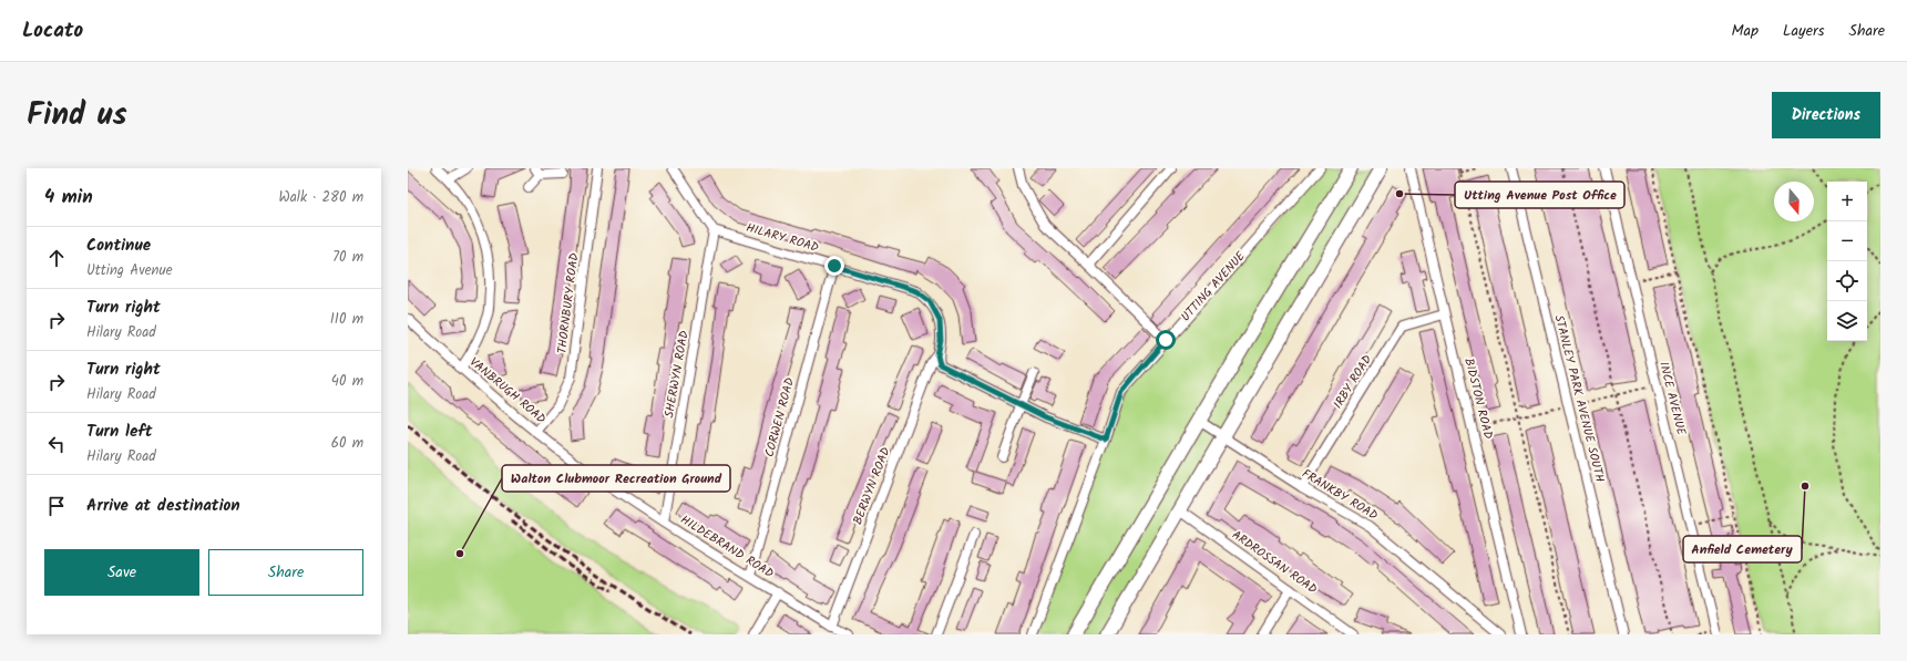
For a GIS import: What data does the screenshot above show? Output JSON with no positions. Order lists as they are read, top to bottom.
{
  "streets": {
    "street": [
      "HILARY ROAD",
      "UTTING AVENUE",
      "THORNBURY ROAD",
      "SHERWYN ROAD",
      "IRBY ROAD",
      "VANBRUGH ROAD",
      "BIDSTON ROAD",
      "STANLEY PARK AVENUE SOUTH",
      "INCE AVENUE",
      "CORWEN ROAD",
      "BERWYN ROAD",
      "FRANKBY ROAD",
      "HILDEBRAND ROAD",
      "ARDROSSAN ROAD"
    ]
  },
  "crossings": [
    ["HILARY ROAD", "SHERWYN ROAD"],
    ["HILARY ROAD", "CORWEN ROAD"],
    ["HILARY ROAD", "BERWYN ROAD"],
    ["THORNBURY ROAD", "VANBRUGH ROAD"],
    ["SHERWYN ROAD", "HILDEBRAND ROAD"],
    ["IRBY ROAD", "BIDSTON ROAD"],
    ["IRBY ROAD", "FRANKBY ROAD"],
    ["VANBRUGH ROAD", "HILDEBRAND ROAD"],
    ["CORWEN ROAD", "HILDEBRAND ROAD"],
    ["BERWYN ROAD", "HILDEBRAND ROAD"]
  ],
  "places": ["Utting Avenue Post Office", "Anfield Cemetery", "Walton Clubmoor Recreation Ground"],
  "north": "bottom",
  "page": {
    "header": "Locato",
    "nav": ["Map", "Layers", "Share"],
    "title": "Find us",
    "buttons": [
      "Directions",
      ["Save", "Share"]
    ],
    "heading": ["4 min", "Walk · 280 m"],
    "map_buttons": ["+", "−"],
    "list": [
      ["Continue", "Utting Avenue", "70 m"],
      ["Turn right", "Hilary Road", "110 m"],
      ["Turn right", "Hilary Road", "40 m"],
      ["Turn left", "Hilary Road", "60 m"],
      "Arrive at destination"
    ]
  }
}
